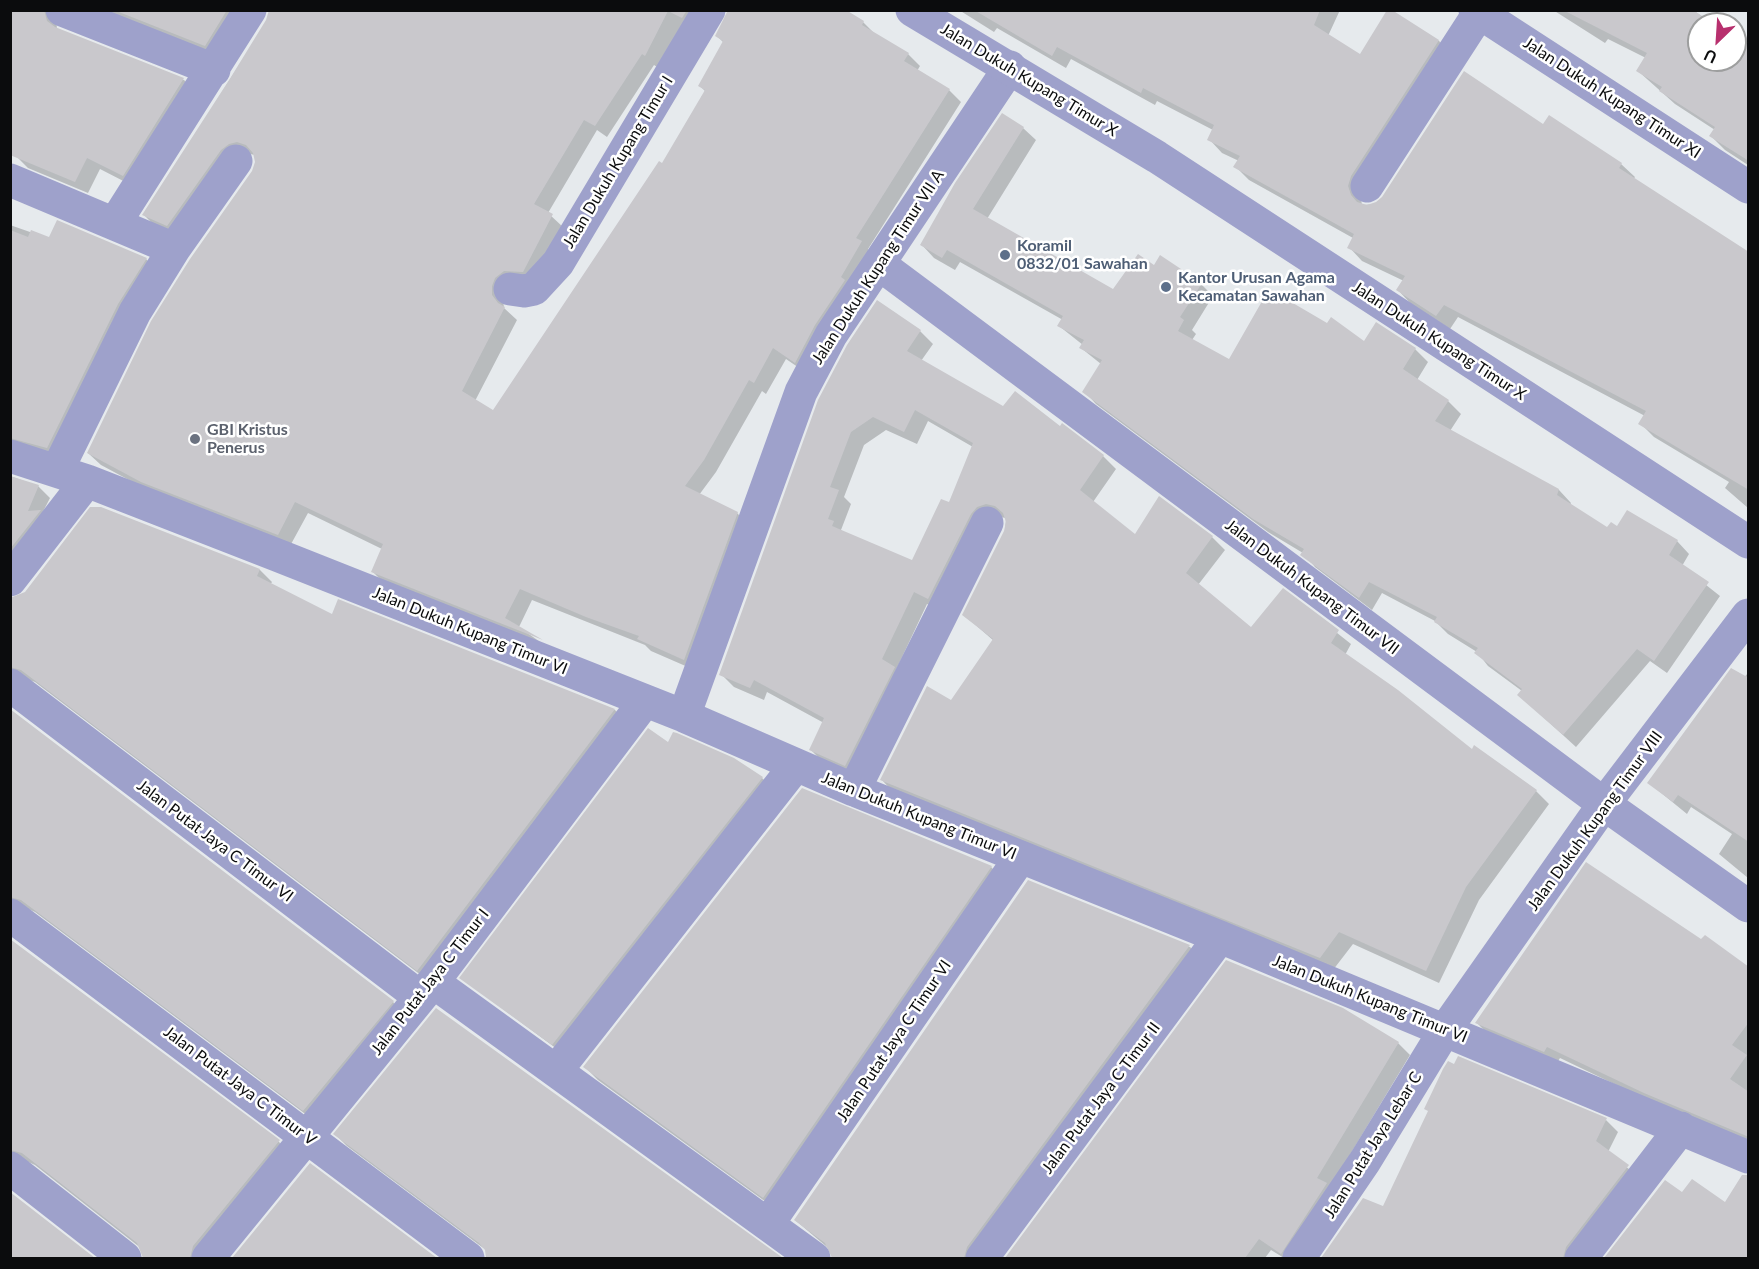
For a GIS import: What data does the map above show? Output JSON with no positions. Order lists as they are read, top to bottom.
{
  "streets": {
    "street": [
      "Jalan Dukuh Kupang Timur X",
      "Jalan Dukuh Kupang Timur XI",
      "Jalan Dukuh Kupang Timur I",
      "Jalan Dukuh Kupang Timur VII A",
      "Jalan Dukuh Kupang Timur VII",
      "Jalan Dukuh Kupang Timur VI",
      "Jalan Dukuh Kupang Timur VIII",
      "Jalan Putat Jaya C Timur VI",
      "Jalan Putat Jaya C Timur I",
      "Jalan Putat Jaya C Timur V",
      "Jalan Putat Jaya C Timur II",
      "Jalan Putat Jaya Lebar C"
    ]
  },
  "crossings": [
    ["Jalan Dukuh Kupang Timur X", "Jalan Dukuh Kupang Timur VII A"],
    ["Jalan Dukuh Kupang Timur VII A", "Jalan Dukuh Kupang Timur VII"],
    ["Jalan Dukuh Kupang Timur VII A", "Jalan Dukuh Kupang Timur VI"],
    ["Jalan Dukuh Kupang Timur VII", "Jalan Dukuh Kupang Timur VIII"],
    ["Jalan Dukuh Kupang Timur VI", "Jalan Dukuh Kupang Timur VIII"],
    ["Jalan Dukuh Kupang Timur VI", "Jalan Putat Jaya C Timur VI"],
    ["Jalan Dukuh Kupang Timur VI", "Jalan Putat Jaya C Timur I"],
    ["Jalan Dukuh Kupang Timur VI", "Jalan Putat Jaya C Timur II"],
    ["Jalan Dukuh Kupang Timur VI", "Jalan Putat Jaya Lebar C"],
    ["Jalan Dukuh Kupang Timur VIII", "Jalan Putat Jaya Lebar C"],
    ["Jalan Putat Jaya C Timur VI", "Jalan Putat Jaya C Timur I"],
    ["Jalan Putat Jaya C Timur I", "Jalan Putat Jaya C Timur V"]
  ],
  "places": ["Koramil 0832/01 Sawahan", "Kantor Urusan Agama Kecamatan Sawahan", "GBI Kristus Penerus"],
  "north": "bottom left"
}
